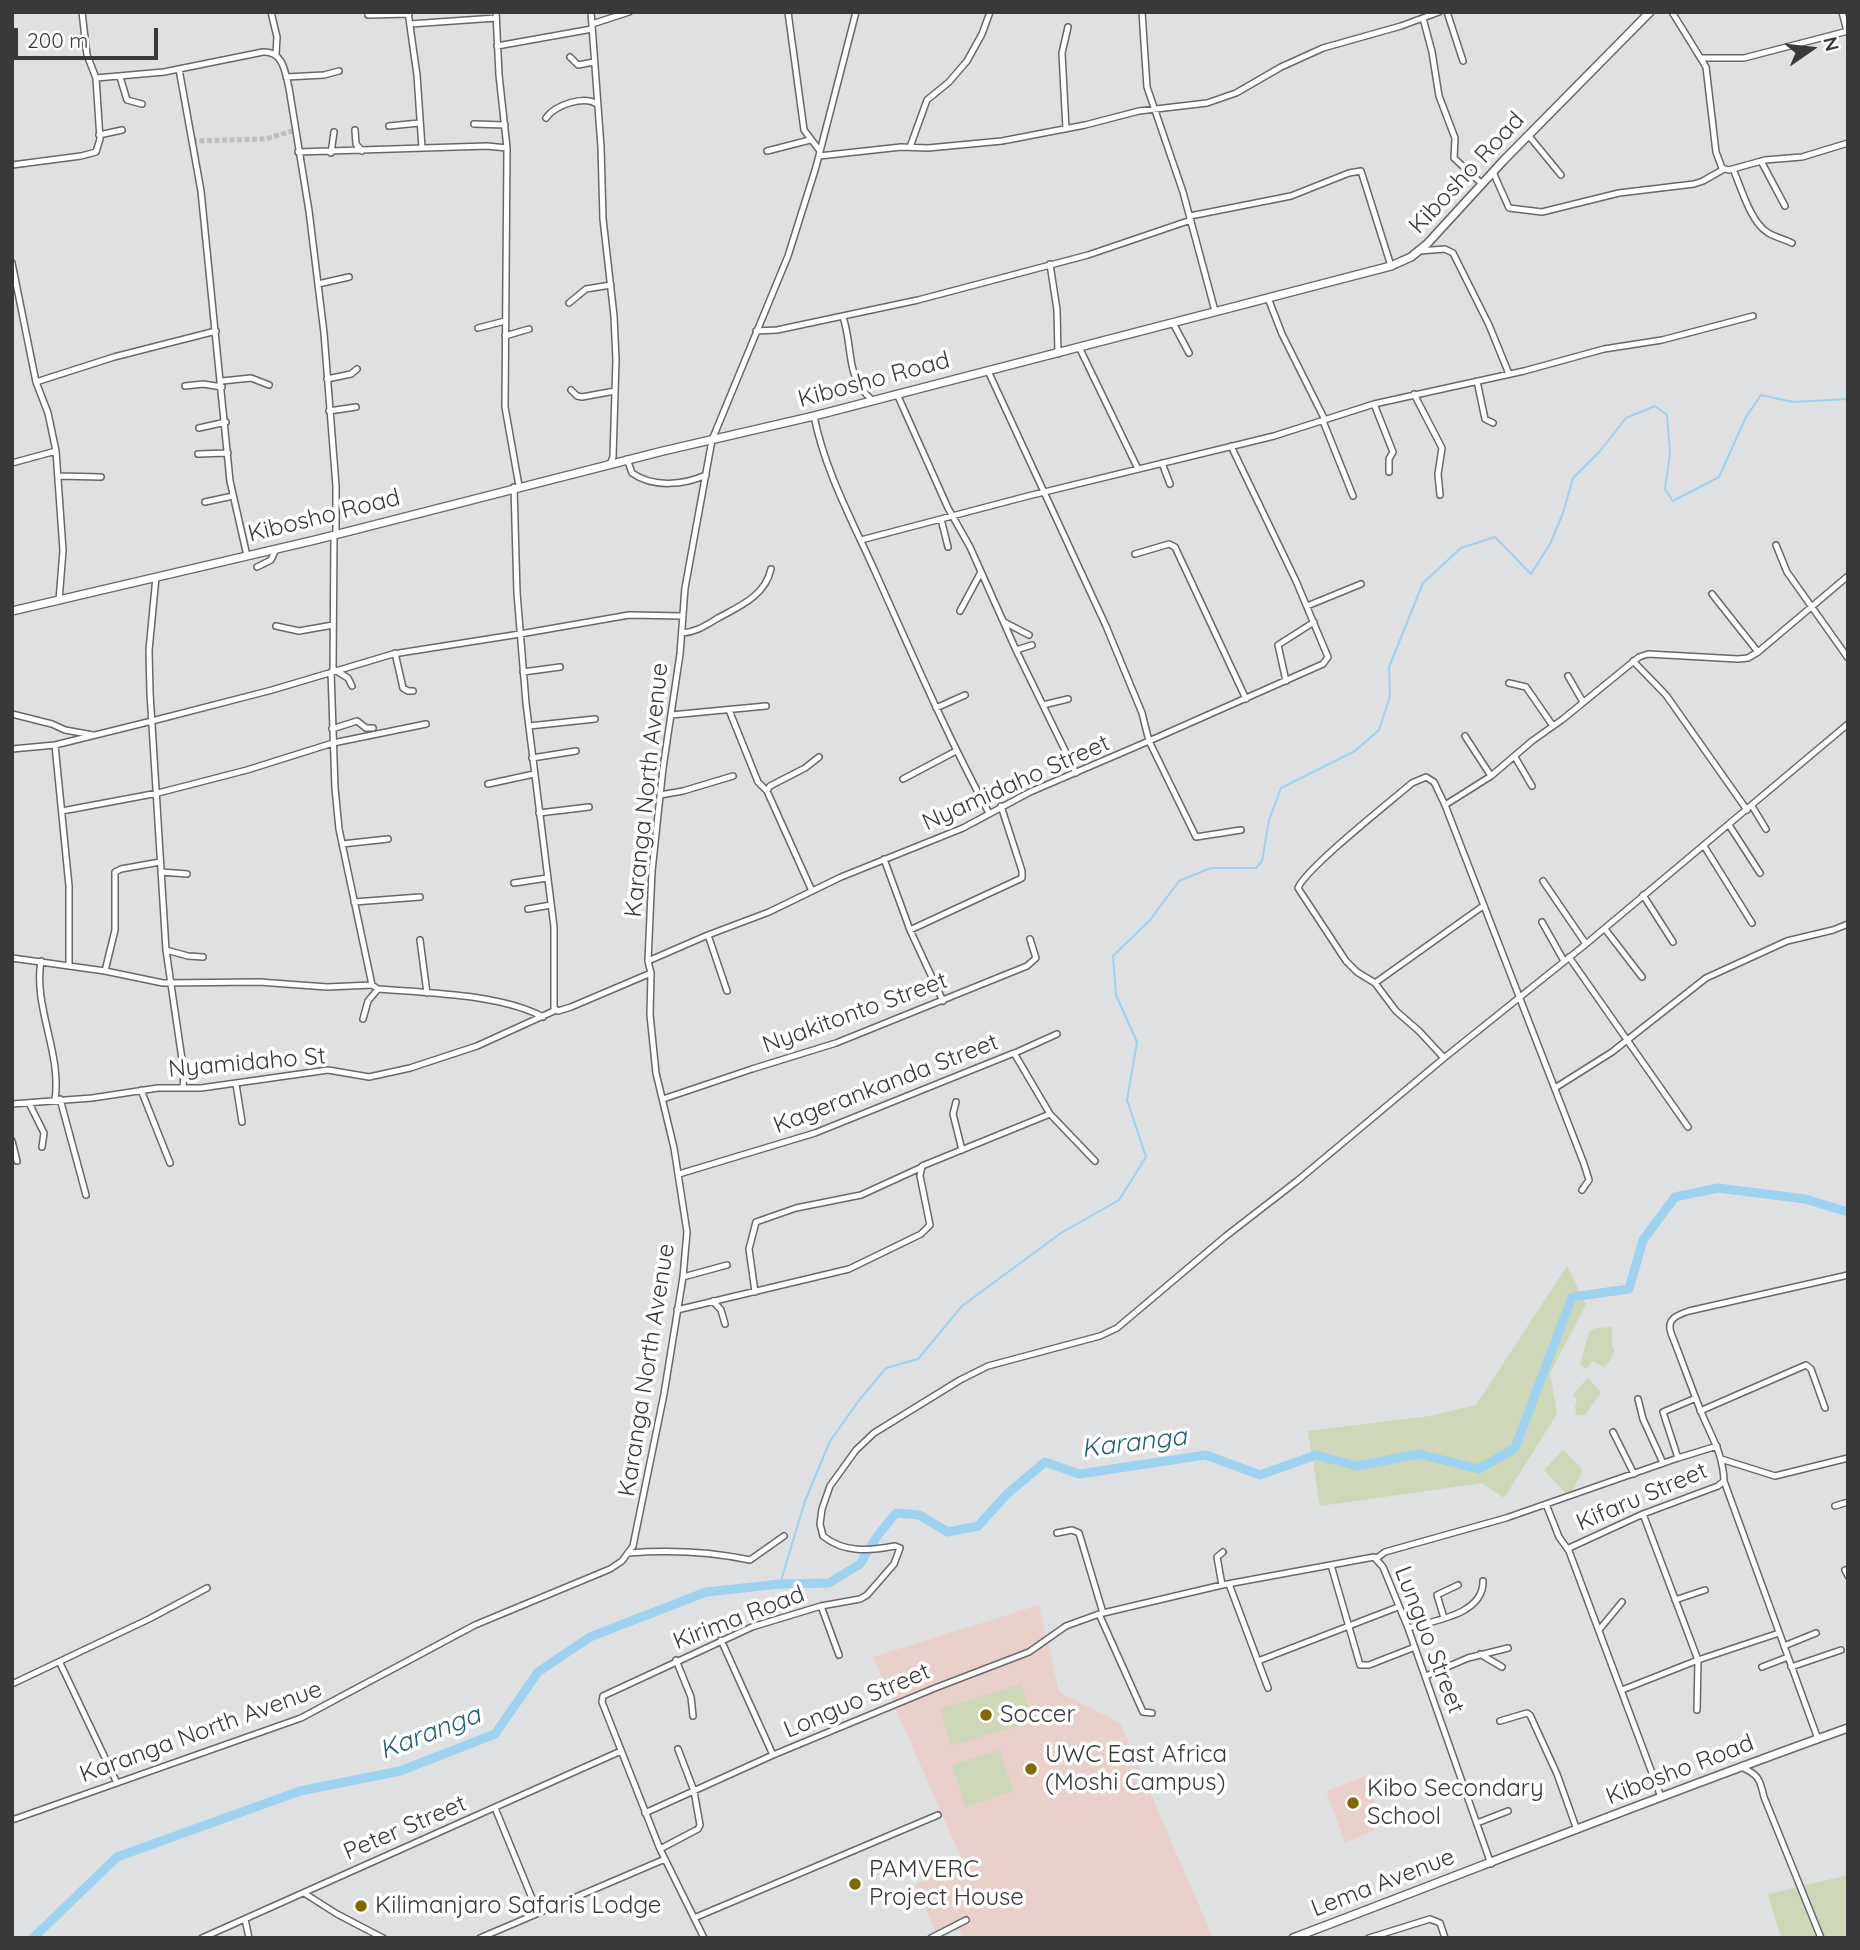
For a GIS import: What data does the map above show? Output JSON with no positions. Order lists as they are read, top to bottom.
{
  "streets": {
    "street": [
      "Kibosho Road",
      "Nyamidaho Street",
      "Karanga North Avenue",
      "Nyakitonto Street",
      "Nyamidaho St",
      "Kagerankanda Street",
      "Kifaru Street",
      "Kirima Road",
      "Lunguo Street",
      "Longuo Street",
      "Peter Street",
      "Lema Avenue"
    ]
  },
  "crossings": [
    ["Kibosho Road", "Karanga North Avenue"],
    ["Kibosho Road", "Kifaru Street"],
    ["Kibosho Road", "Lema Avenue"],
    ["Nyamidaho Street", "Karanga North Avenue"],
    ["Karanga North Avenue", "Nyakitonto Street"],
    ["Karanga North Avenue", "Nyamidaho St"],
    ["Karanga North Avenue", "Kagerankanda Street"],
    ["Kirima Road", "Peter Street"],
    ["Lunguo Street", "Longuo Street"],
    ["Lunguo Street", "Lema Avenue"]
  ],
  "water": ["Karanga"],
  "places": [
    "Soccer",
    "UWC East Africa (Moshi Campus)",
    "Kibo Secondary School",
    "PAMVERC Project House",
    "Kilimanjaro Safaris Lodge"
  ],
  "scale_bar": "200 m",
  "north": "right"
}
